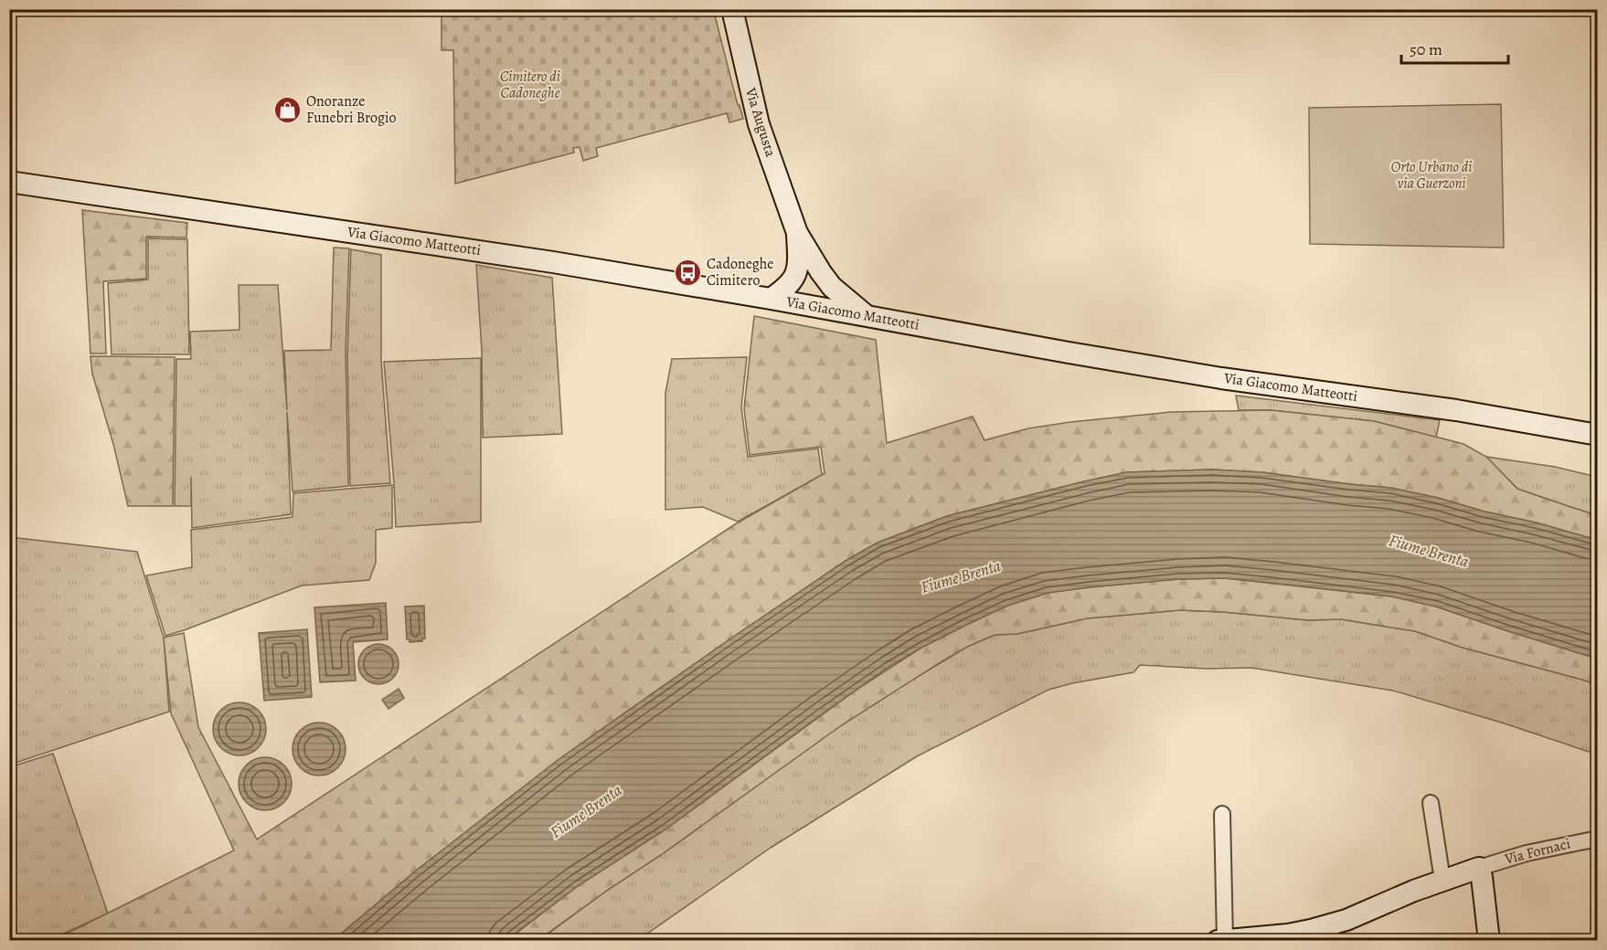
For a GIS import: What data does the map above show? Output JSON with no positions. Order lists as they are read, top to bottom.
{
  "streets": {
    "main road": ["Via Augusta", "Via Giacomo Matteotti"],
    "street": ["Via Fornaci"]
  },
  "crossings": [
    ["Via Augusta", "Via Giacomo Matteotti"]
  ],
  "water": ["Fiume Brenta"],
  "parks": ["Cimitero di Cadoneghe", "Orto Urbano di via Guerzoni"],
  "places": {
    "shop": ["Onoranze Funebri Brogio"],
    "bus stop": ["Cadoneghe Cimitero"]
  },
  "scale_bar": "50 m"
}
